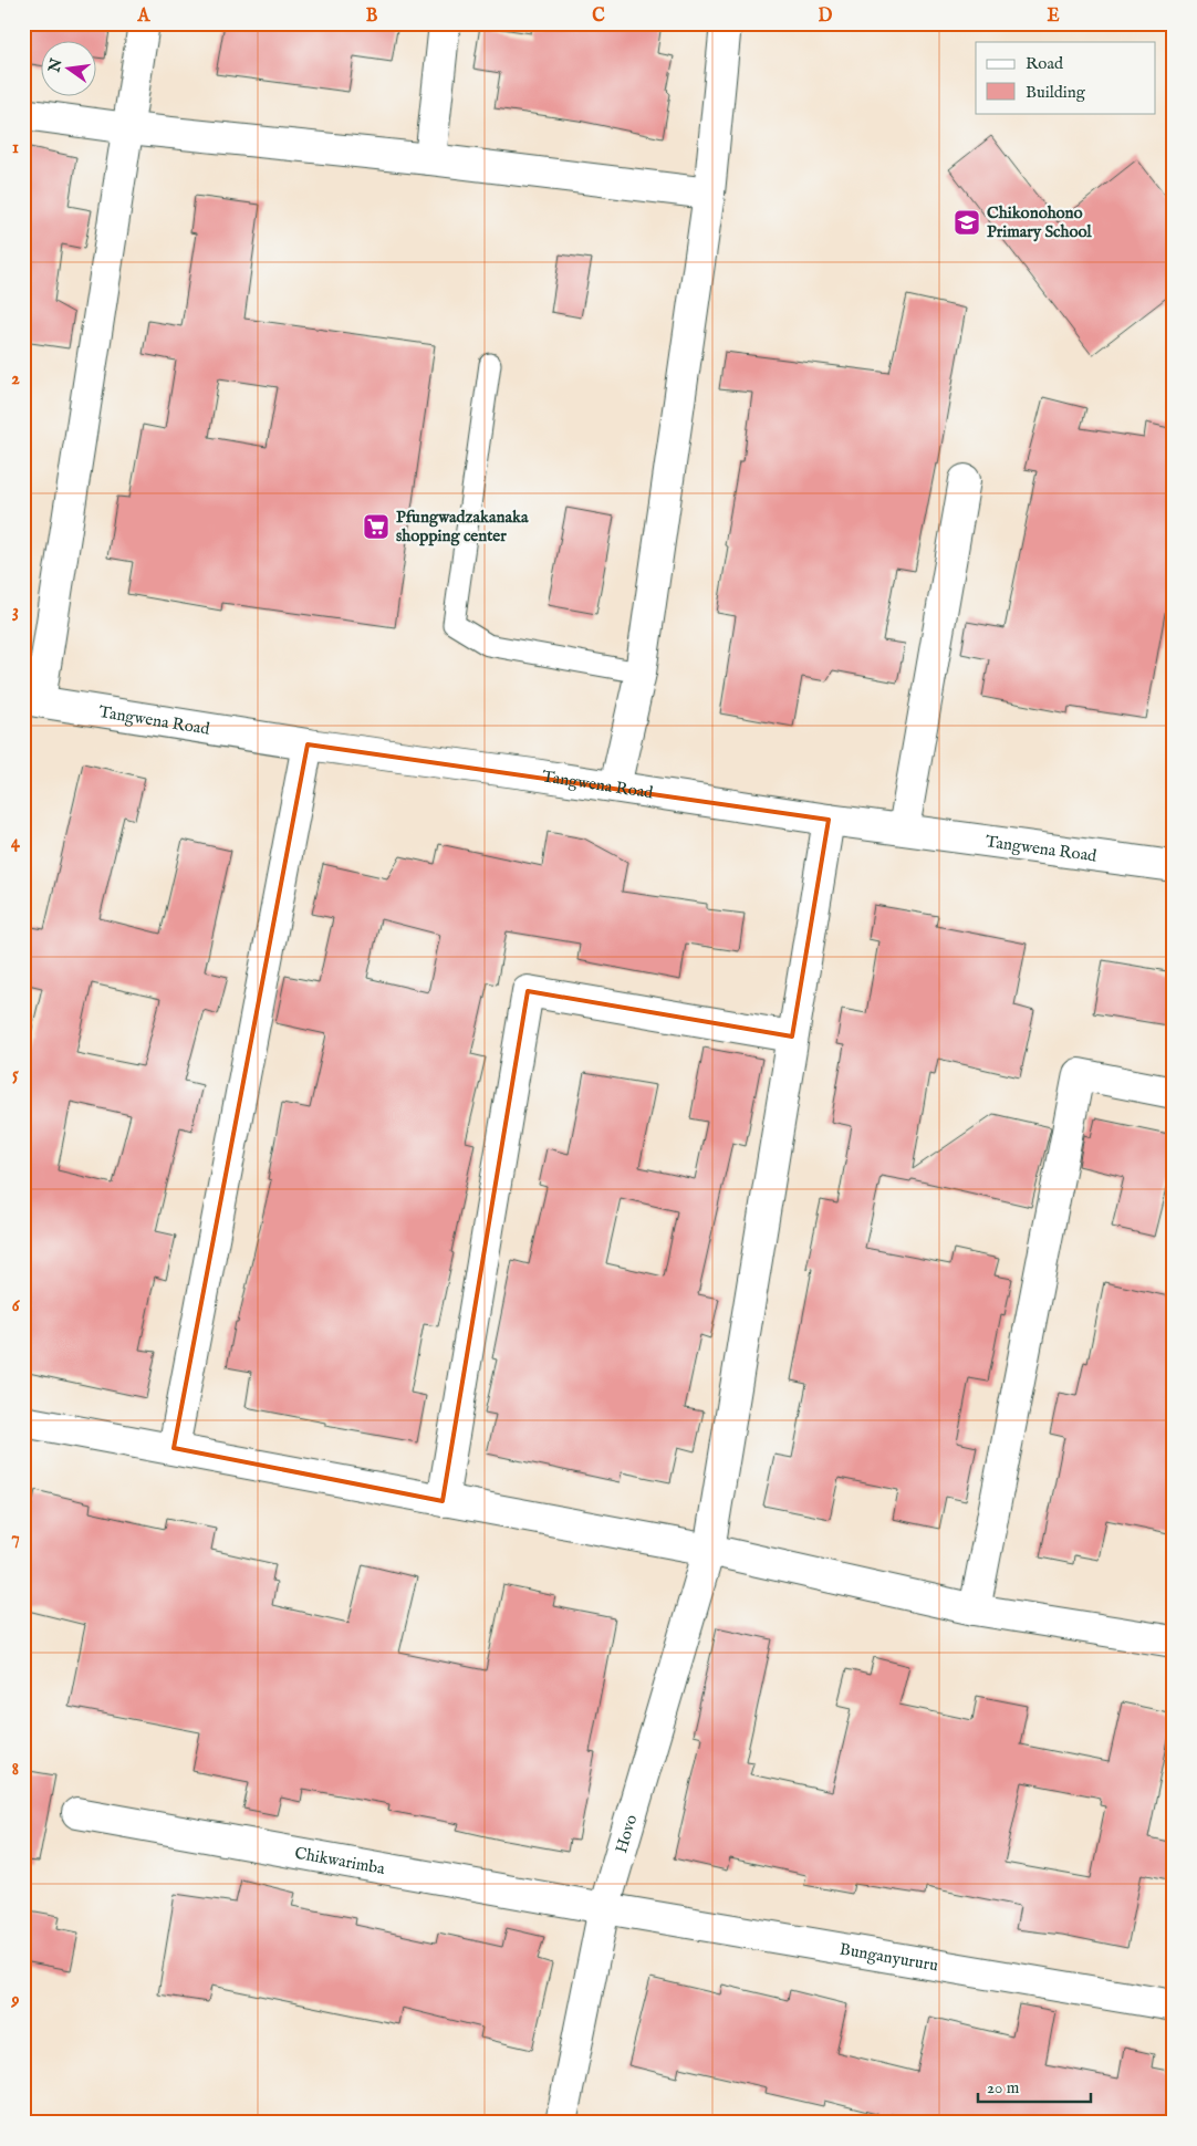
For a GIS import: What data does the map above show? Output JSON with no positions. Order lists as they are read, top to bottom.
{
  "streets": {
    "street": [
      "Tangwena Road",
      "Hovo",
      "Chikwarimba",
      "Bunganyururu"
    ]
  },
  "crossings": [
    ["Tangwena Road", "Hovo"],
    ["Hovo", "Chikwarimba"],
    ["Hovo", "Bunganyururu"],
    ["Chikwarimba", "Bunganyururu"]
  ],
  "places": {
    "school or university": ["Chikonohono Primary School"],
    "supermarket": ["Pfungwadzakanaka shopping center"]
  },
  "legend": ["Road", "Building"],
  "scale_bar": "20 m",
  "north": "left",
  "grid": {
    "columns": [
      "A",
      "B",
      "C",
      "D",
      "E"
    ],
    "rows": [
      "1",
      "2",
      "3",
      "4",
      "5",
      "6",
      "7",
      "8",
      "9"
    ]
  }
}
